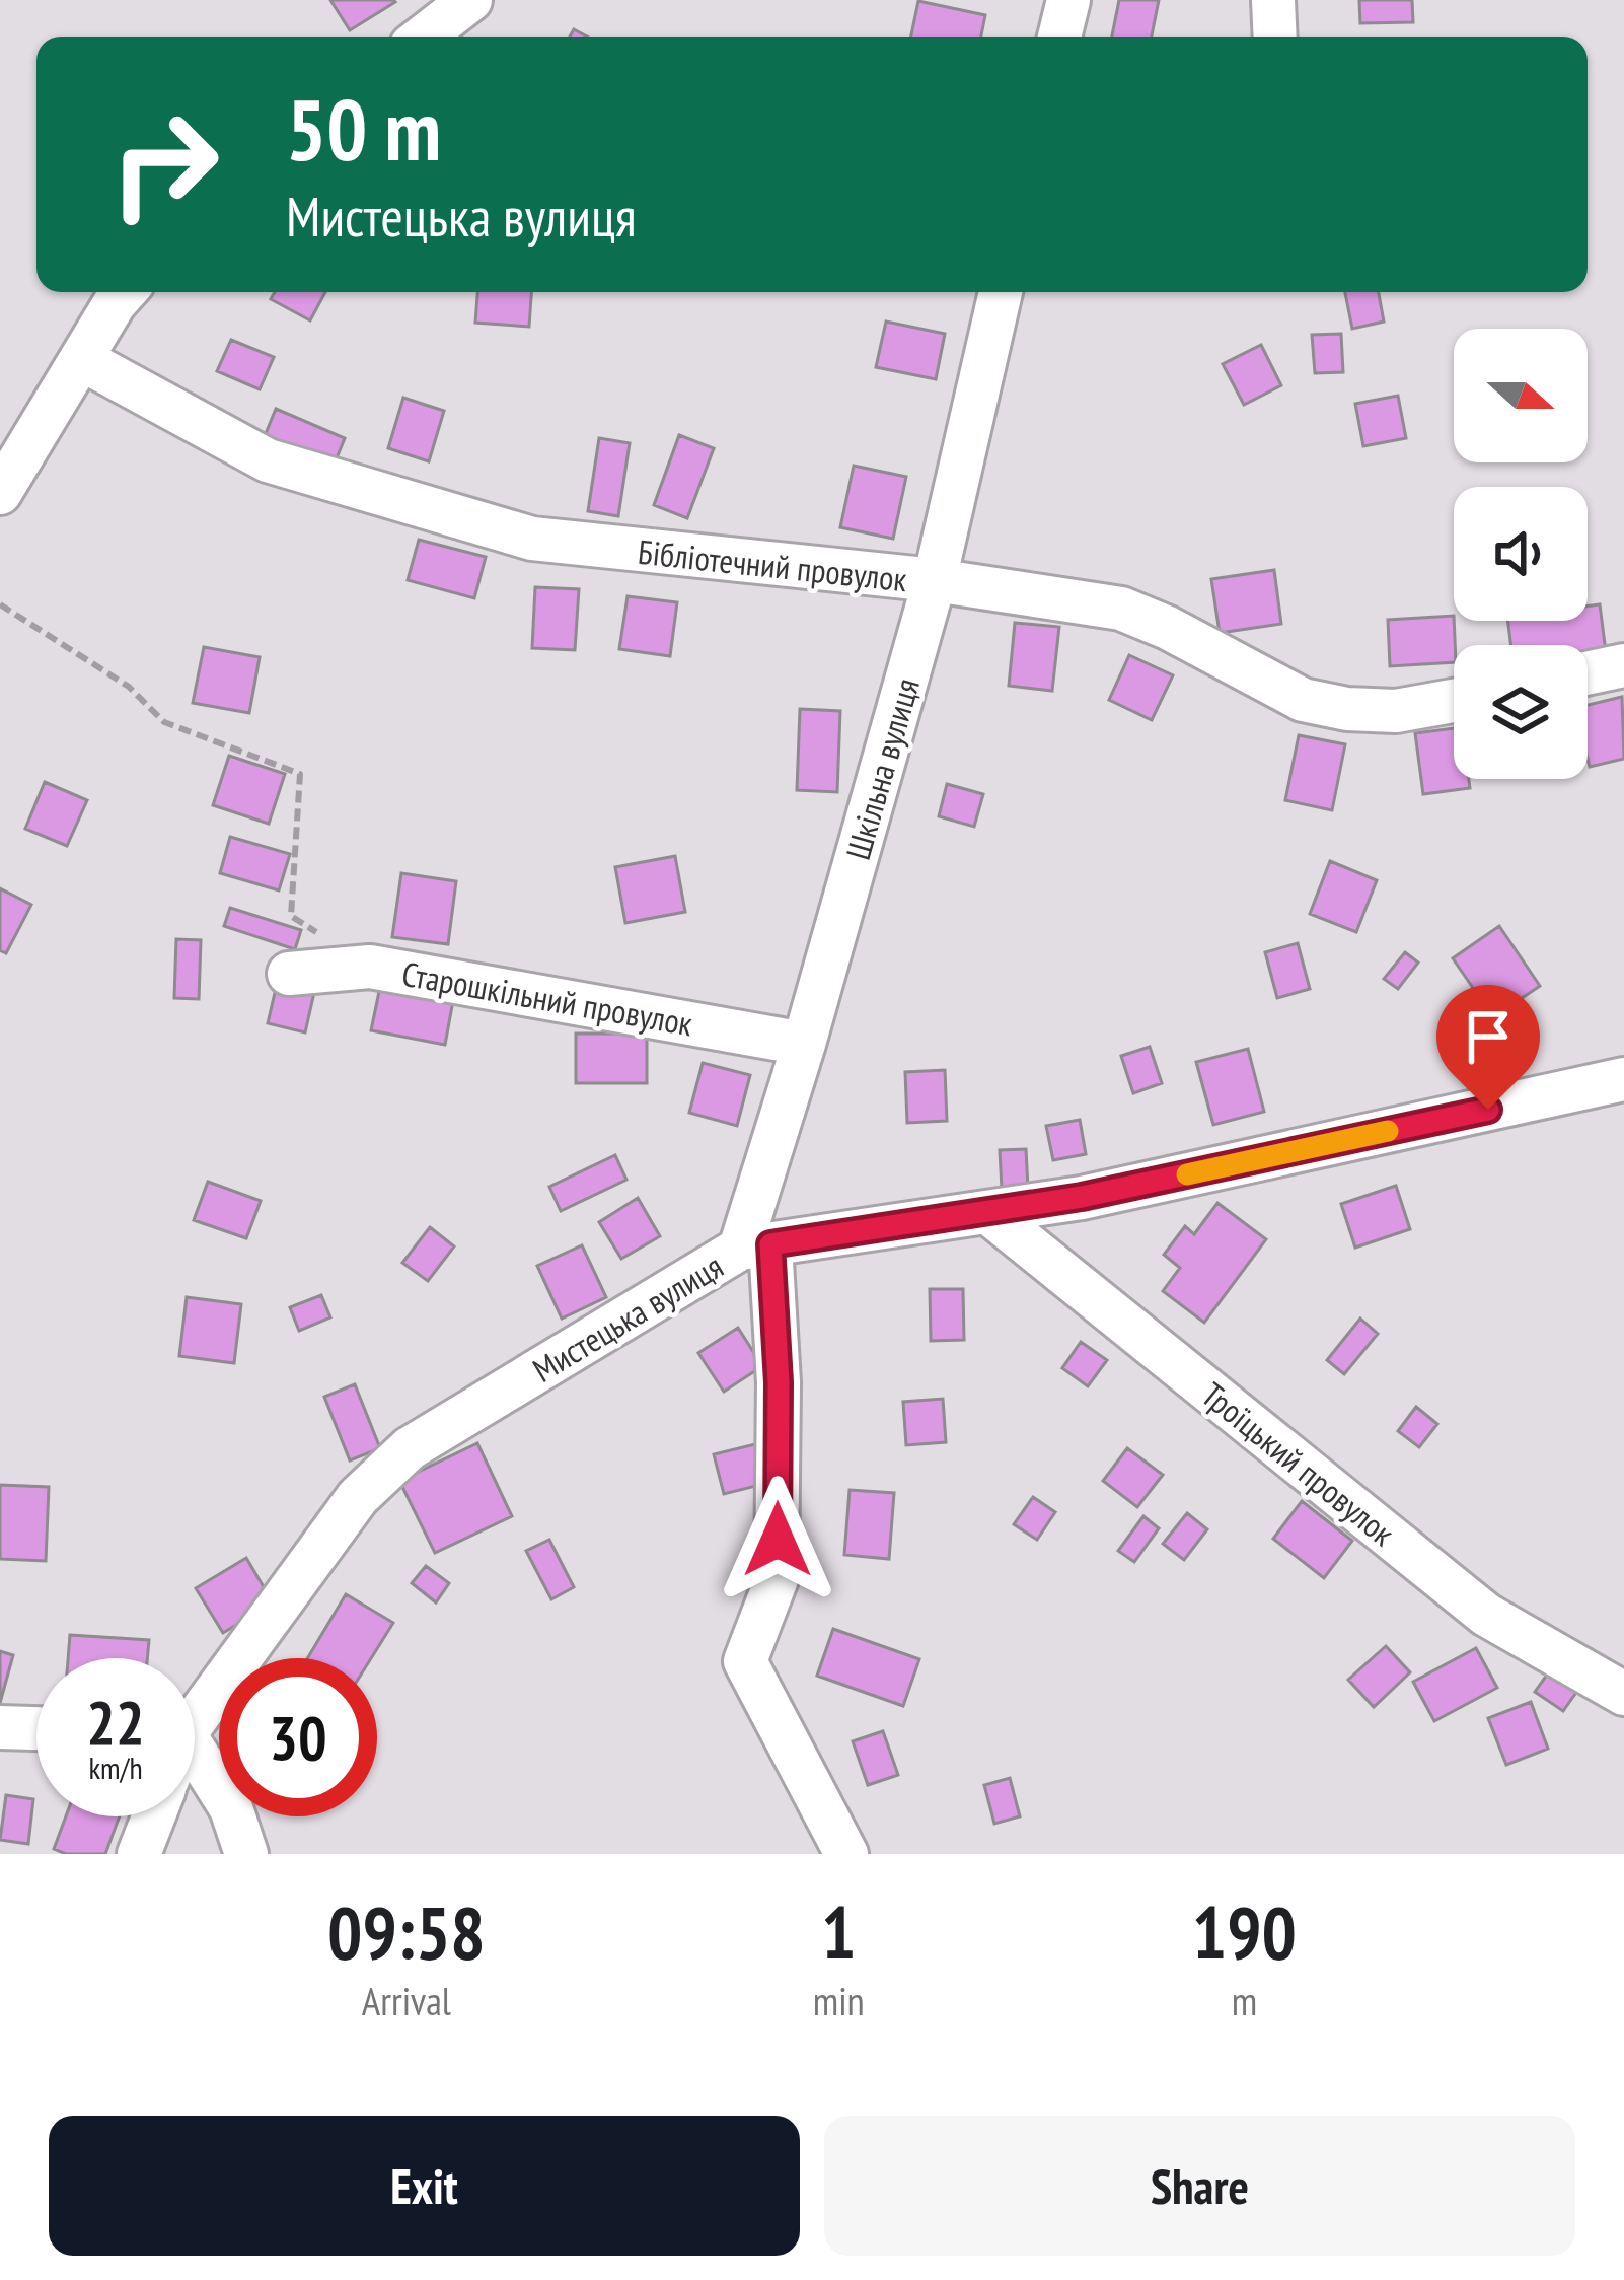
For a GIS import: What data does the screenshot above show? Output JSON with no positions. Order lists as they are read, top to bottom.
{
  "streets": {
    "street": [
      "Бібліотечний провулок",
      "Шкільна вулиця",
      "Старошкільний провулок",
      "Мистецька вулиця",
      "Троїцький провулок"
    ]
  },
  "crossings": [
    ["Бібліотечний провулок", "Шкільна вулиця"],
    ["Шкільна вулиця", "Старошкільний провулок"],
    ["Шкільна вулиця", "Мистецька вулиця"],
    ["Мистецька вулиця", "Троїцький провулок"]
  ],
  "north": "right",
  "page": {
    "turn": ["50 m", "Мистецька вулиця"],
    "speed": "22 km/h",
    "limit": "30",
    "eta": [
      "09:58",
      "Arrival",
      "1",
      "min",
      "190",
      "m"
    ],
    "buttons": ["Exit", "Share"]
  }
}
